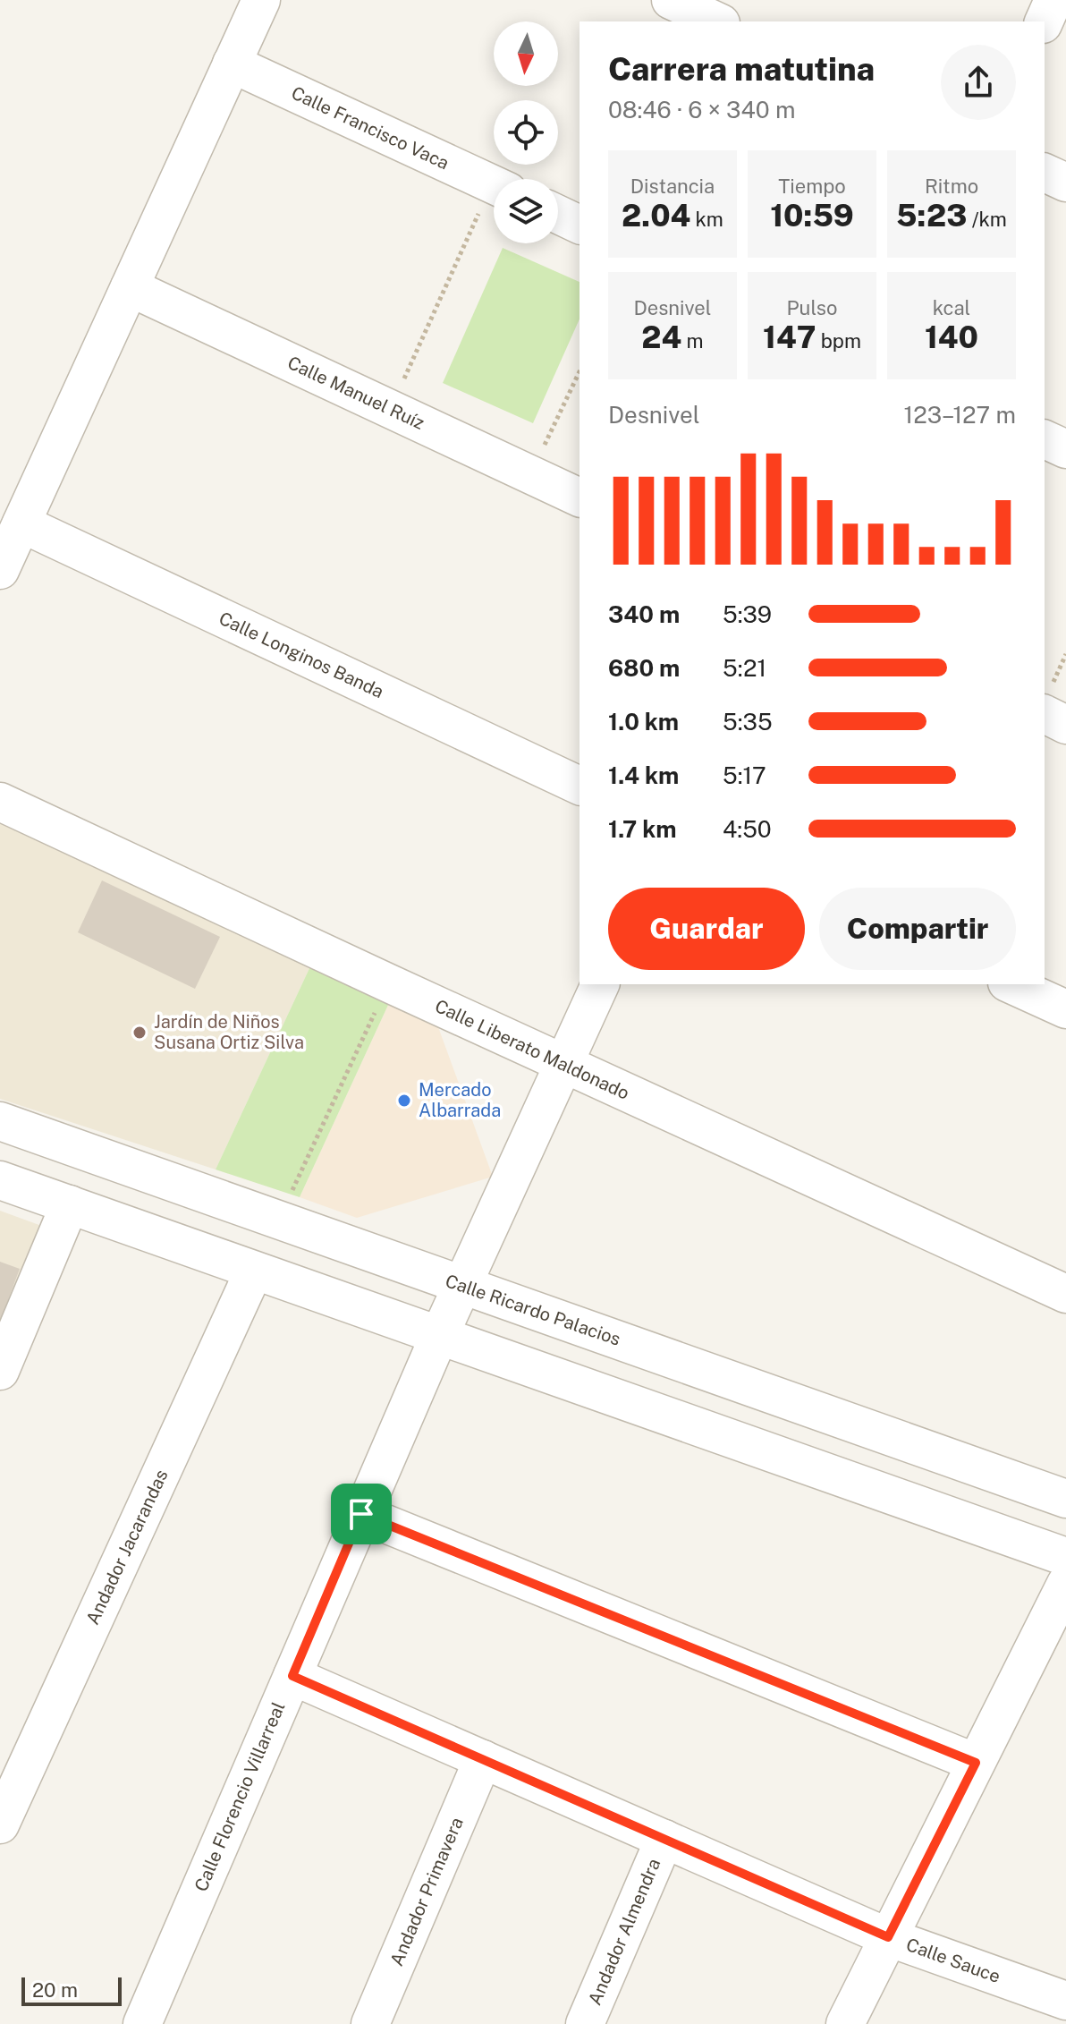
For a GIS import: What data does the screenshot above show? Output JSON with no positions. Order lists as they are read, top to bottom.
{
  "streets": {
    "street": [
      "Calle Francisco Vaca",
      "Calle Manuel Ruíz",
      "Calle Longinos Banda",
      "Calle Liberato Maldonado",
      "Calle Ricardo Palacios",
      "Andador Jacarandas",
      "Calle Florencio Villarreal",
      "Andador Primavera",
      "Andador Almendra",
      "Calle Sauce"
    ]
  },
  "crossings": [
    ["Calle Liberato Maldonado", "Calle Florencio Villarreal"],
    ["Calle Ricardo Palacios", "Calle Florencio Villarreal"],
    ["Calle Florencio Villarreal", "Calle Sauce"],
    ["Andador Primavera", "Calle Sauce"],
    ["Andador Almendra", "Calle Sauce"]
  ],
  "places": ["Jardín de Niños Susana Ortiz Silva", "Mercado Albarrada"],
  "scale_bar": "20 m",
  "north": "bottom",
  "page": {
    "heading": ["Carrera matutina", "08:46 · 6 × 340 m"],
    "stats": [
      ["Distancia", "2.04 km"],
      ["Tiempo", "10:59"],
      ["Ritmo", "5:23 /km"],
      ["Desnivel", "24 m"],
      ["Pulso", "147 bpm"],
      ["kcal", "140"]
    ],
    "chart": ["Desnivel", "123–127 m"],
    "list": [
      {
        "name": "340 m",
        "note": "5:39"
      },
      {
        "name": "680 m",
        "note": "5:21"
      },
      {
        "name": "1.0 km",
        "note": "5:35"
      },
      {
        "name": "1.4 km",
        "note": "5:17"
      },
      {
        "name": "1.7 km",
        "note": "4:50"
      }
    ],
    "buttons": ["Guardar", "Compartir"],
    "scale": "20 m"
  }
}
